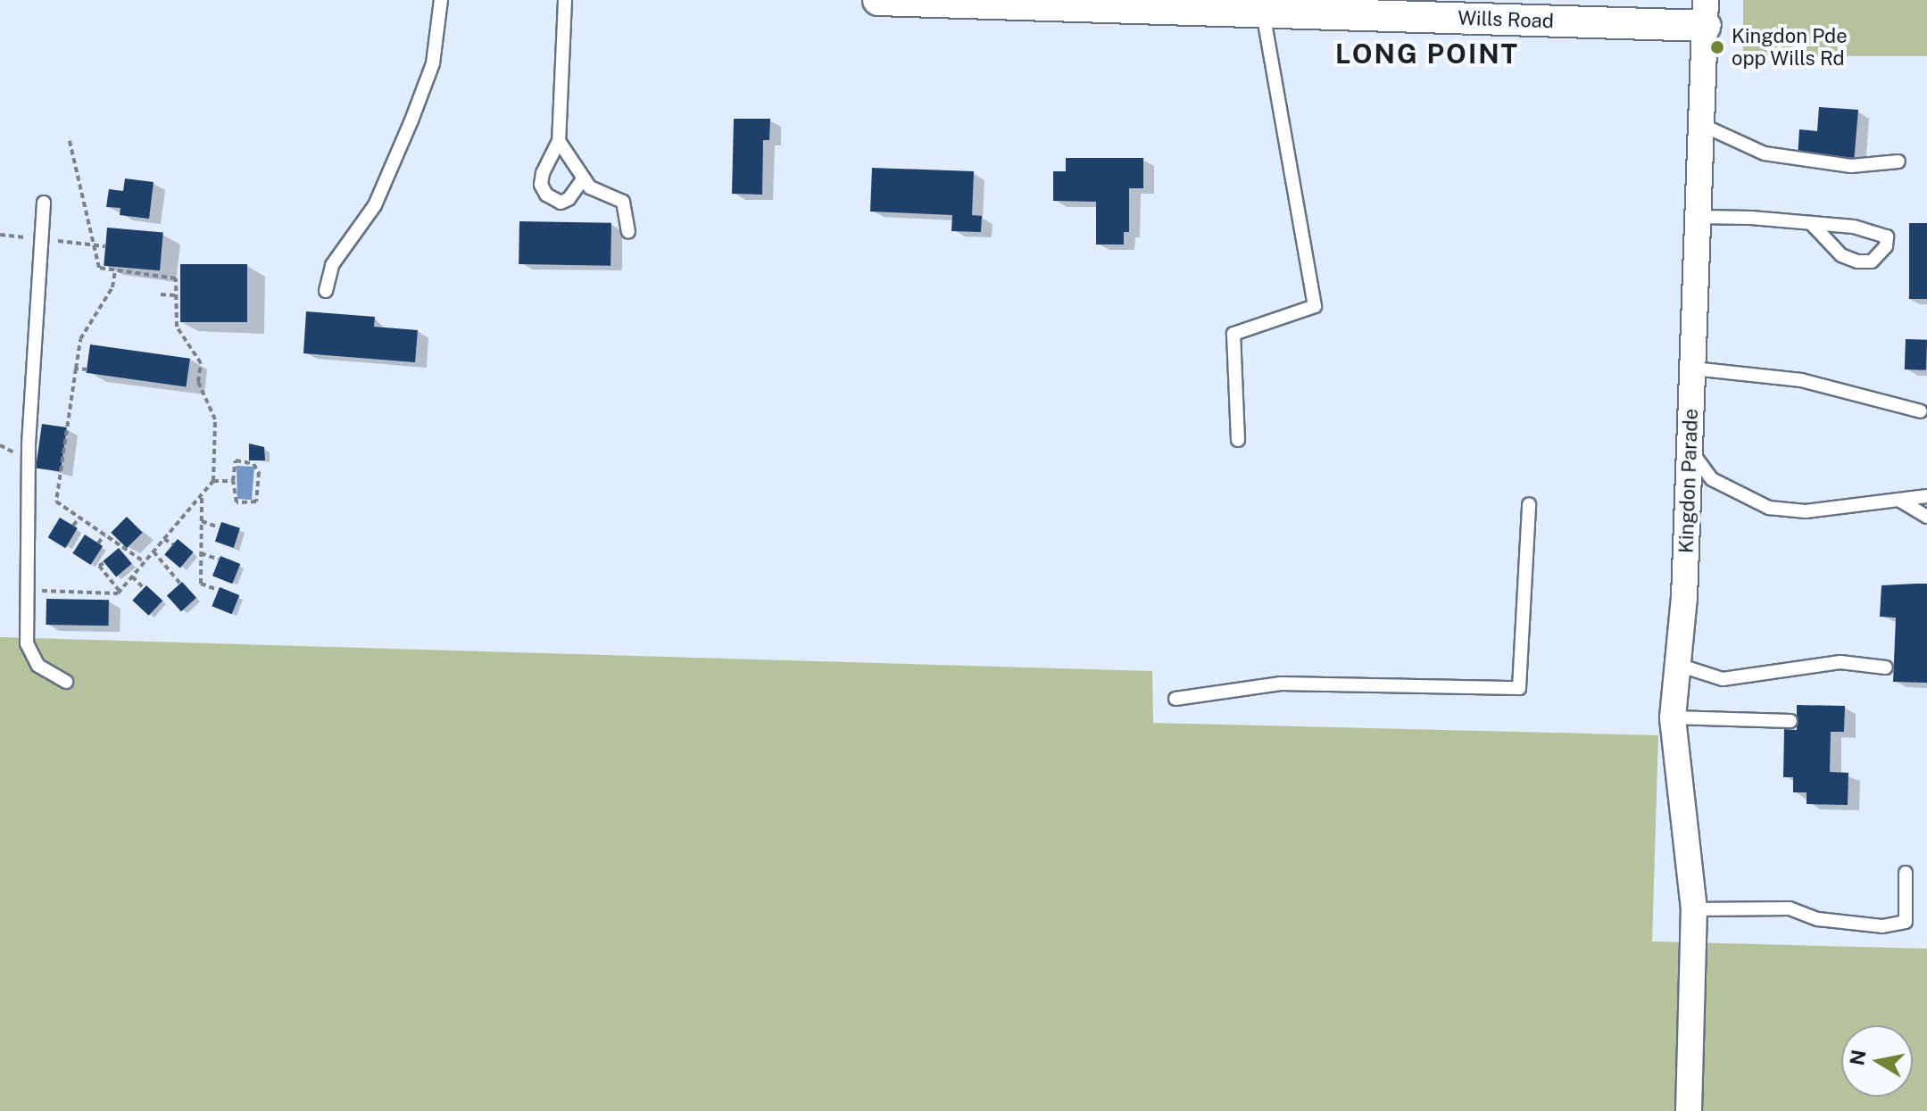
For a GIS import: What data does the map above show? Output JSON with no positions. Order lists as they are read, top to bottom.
{
  "streets": {
    "street": ["Wills Road", "Kingdon Parade"]
  },
  "crossings": [
    ["Wills Road", "Kingdon Parade"]
  ],
  "districts": ["LONG POINT"],
  "places": ["Kingdon Pde opp Wills Rd"],
  "north": "left"
}
